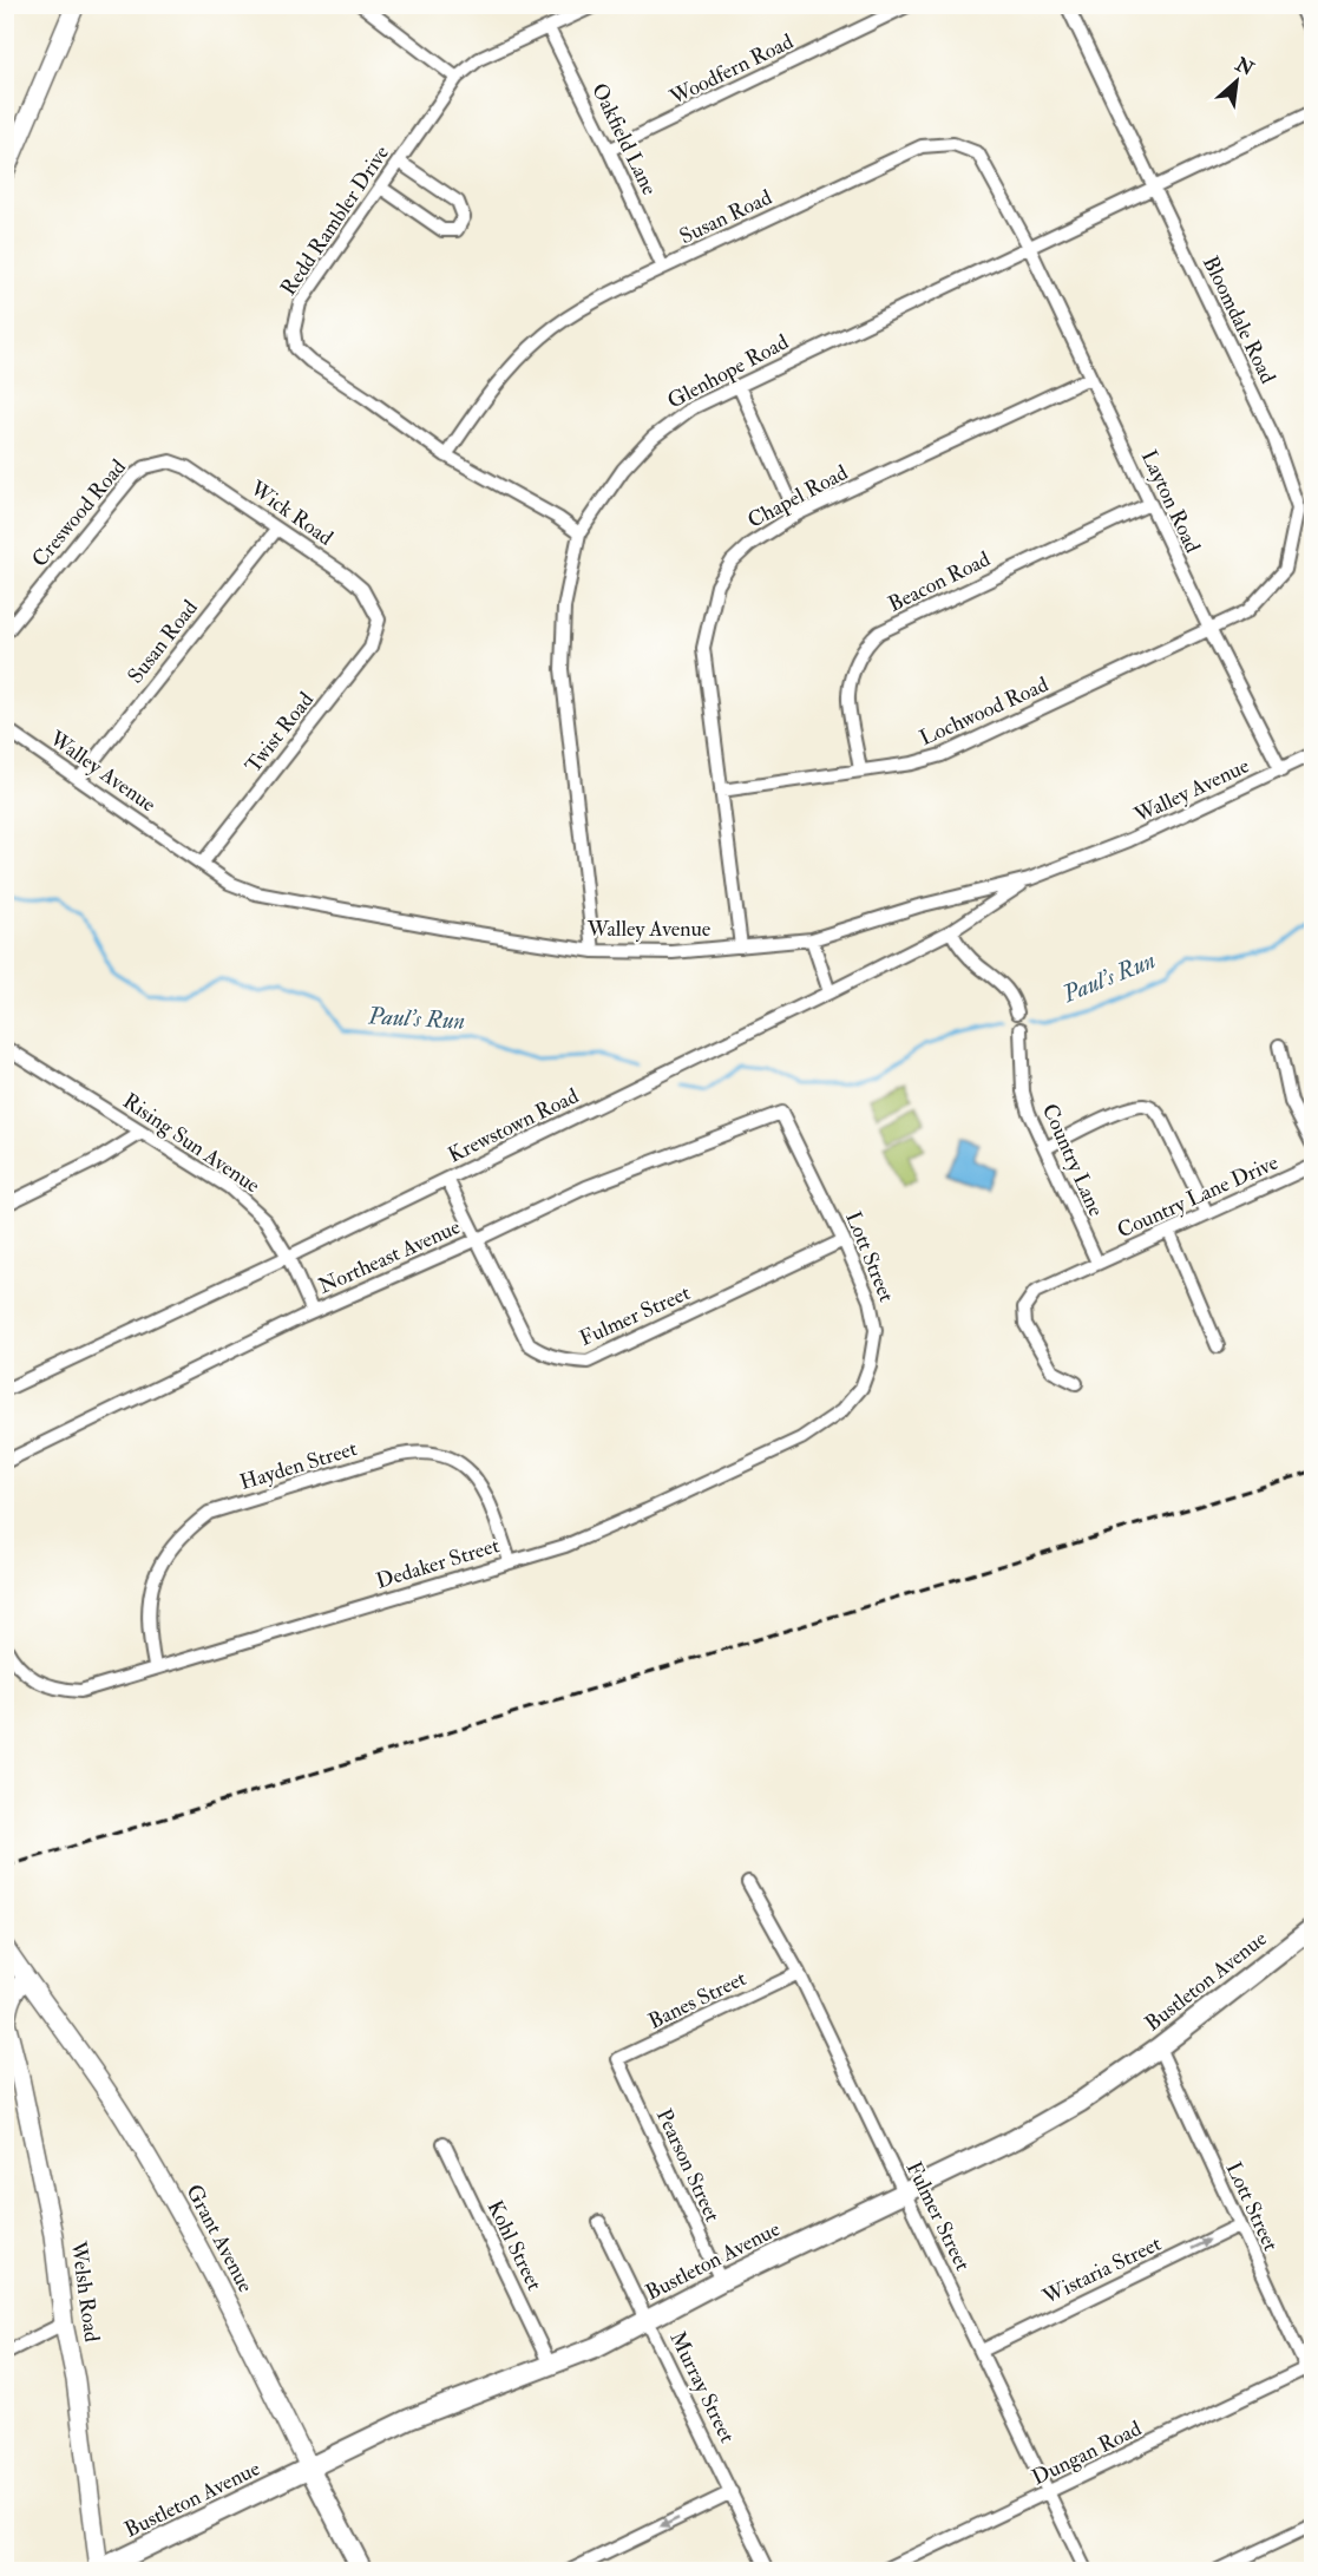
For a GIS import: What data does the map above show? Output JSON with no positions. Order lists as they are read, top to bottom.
{
  "streets": {
    "main road": ["Bustleton Avenue", "Grant Avenue", "Welsh Road"],
    "street": [
      "Woodfern Road",
      "Oakfield Lane",
      "Susan Road",
      "Redd Rambler Drive",
      "Bloomdale Road",
      "Glenhope Road",
      "Chapel Road",
      "Layton Road",
      "Creswood Road",
      "Wick Road",
      "Beacon Road",
      "Lochwood Road",
      "Twist Road",
      "Walley Avenue",
      "Krewstown Road",
      "Rising Sun Avenue",
      "Country Lane",
      "Country Lane Drive",
      "Northeast Avenue",
      "Lott Street",
      "Fulmer Street",
      "Hayden Street",
      "Dedaker Street",
      "Banes Street",
      "Pearson Street",
      "Kohl Street",
      "Wistaria Street",
      "Murray Street",
      "Dungan Road"
    ]
  },
  "crossings": [
    ["Woodfern Road", "Oakfield Lane"],
    ["Oakfield Lane", "Susan Road"],
    ["Oakfield Lane", "Redd Rambler Drive"],
    ["Susan Road", "Redd Rambler Drive"],
    ["Susan Road", "Glenhope Road"],
    ["Susan Road", "Layton Road"],
    ["Susan Road", "Wick Road"],
    ["Susan Road", "Walley Avenue"],
    ["Redd Rambler Drive", "Glenhope Road"],
    ["Bloomdale Road", "Glenhope Road"],
    ["Bloomdale Road", "Layton Road"],
    ["Bloomdale Road", "Lochwood Road"],
    ["Glenhope Road", "Layton Road"],
    ["Glenhope Road", "Walley Avenue"],
    ["Chapel Road", "Layton Road"],
    ["Chapel Road", "Lochwood Road"],
    ["Chapel Road", "Walley Avenue"],
    ["Layton Road", "Beacon Road"],
    ["Layton Road", "Lochwood Road"],
    ["Layton Road", "Walley Avenue"],
    ["Creswood Road", "Wick Road"],
    ["Wick Road", "Twist Road"],
    ["Beacon Road", "Lochwood Road"],
    ["Twist Road", "Walley Avenue"],
    ["Walley Avenue", "Krewstown Road"],
    ["Krewstown Road", "Rising Sun Avenue"],
    ["Krewstown Road", "Fulmer Street"],
    ["Rising Sun Avenue", "Northeast Avenue"],
    ["Country Lane", "Country Lane Drive"],
    ["Northeast Avenue", "Lott Street"],
    ["Northeast Avenue", "Fulmer Street"],
    ["Lott Street", "Fulmer Street"],
    ["Lott Street", "Dedaker Street"],
    ["Lott Street", "Bustleton Avenue"],
    ["Lott Street", "Wistaria Street"],
    ["Lott Street", "Dungan Road"],
    ["Fulmer Street", "Bustleton Avenue"],
    ["Fulmer Street", "Banes Street"],
    ["Fulmer Street", "Wistaria Street"],
    ["Fulmer Street", "Dungan Road"],
    ["Hayden Street", "Dedaker Street"],
    ["Bustleton Avenue", "Pearson Street"],
    ["Bustleton Avenue", "Grant Avenue"],
    ["Bustleton Avenue", "Kohl Street"],
    ["Bustleton Avenue", "Welsh Road"],
    ["Bustleton Avenue", "Murray Street"],
    ["Banes Street", "Pearson Street"],
    ["Grant Avenue", "Welsh Road"]
  ],
  "one_way": ["Wistaria Street"],
  "water": ["Paul's Run"],
  "north": "top right"
}
